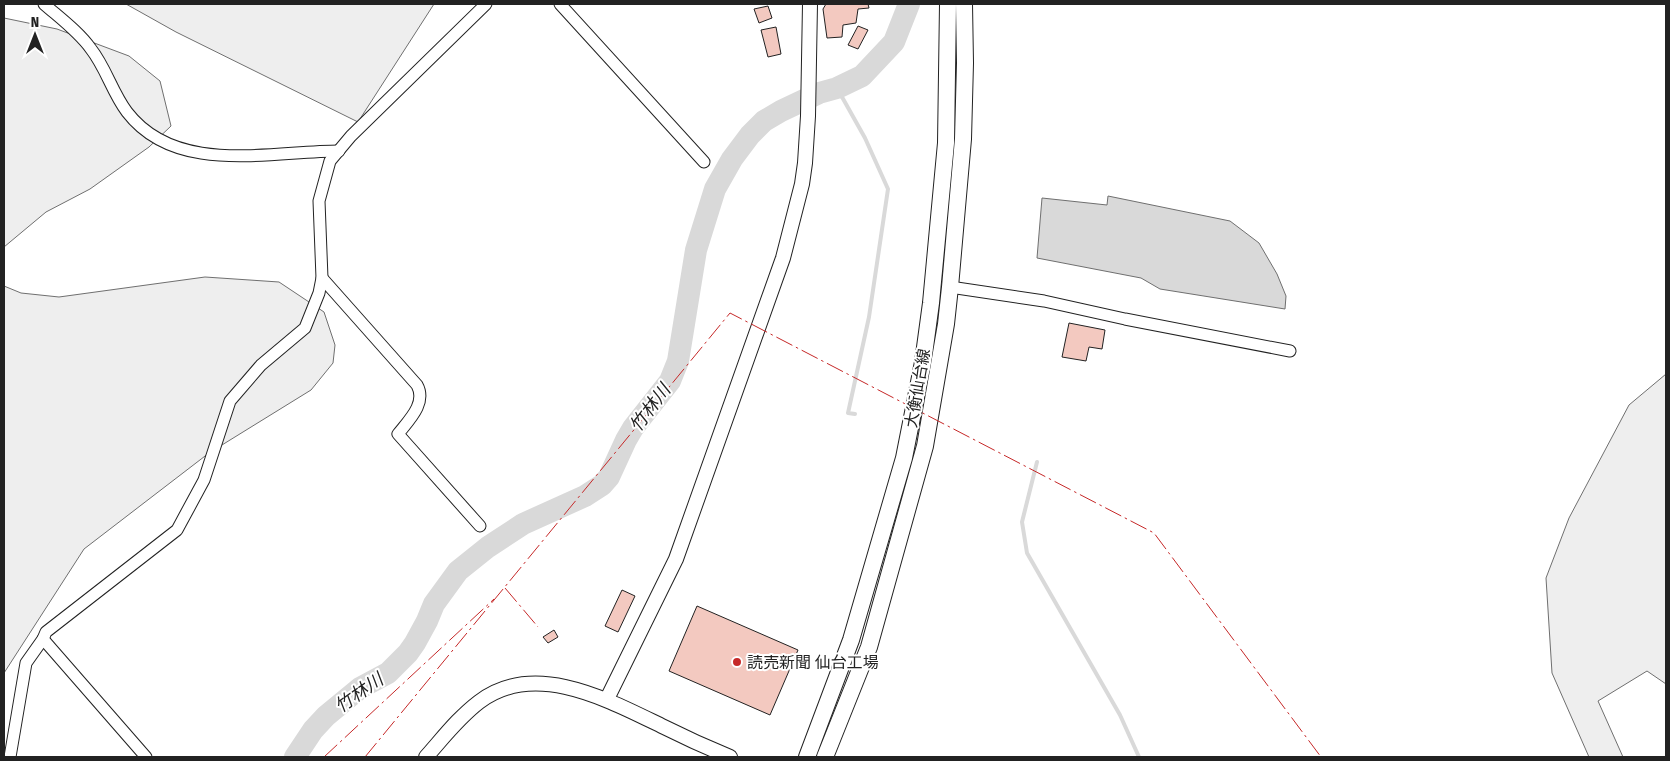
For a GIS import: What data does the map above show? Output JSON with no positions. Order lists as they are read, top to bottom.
{
  "streets": {
    "main road": ["大衡仙台線"]
  },
  "water": ["竹林川"],
  "places": ["読売新聞 仙台工場"],
  "north": "top"
}
